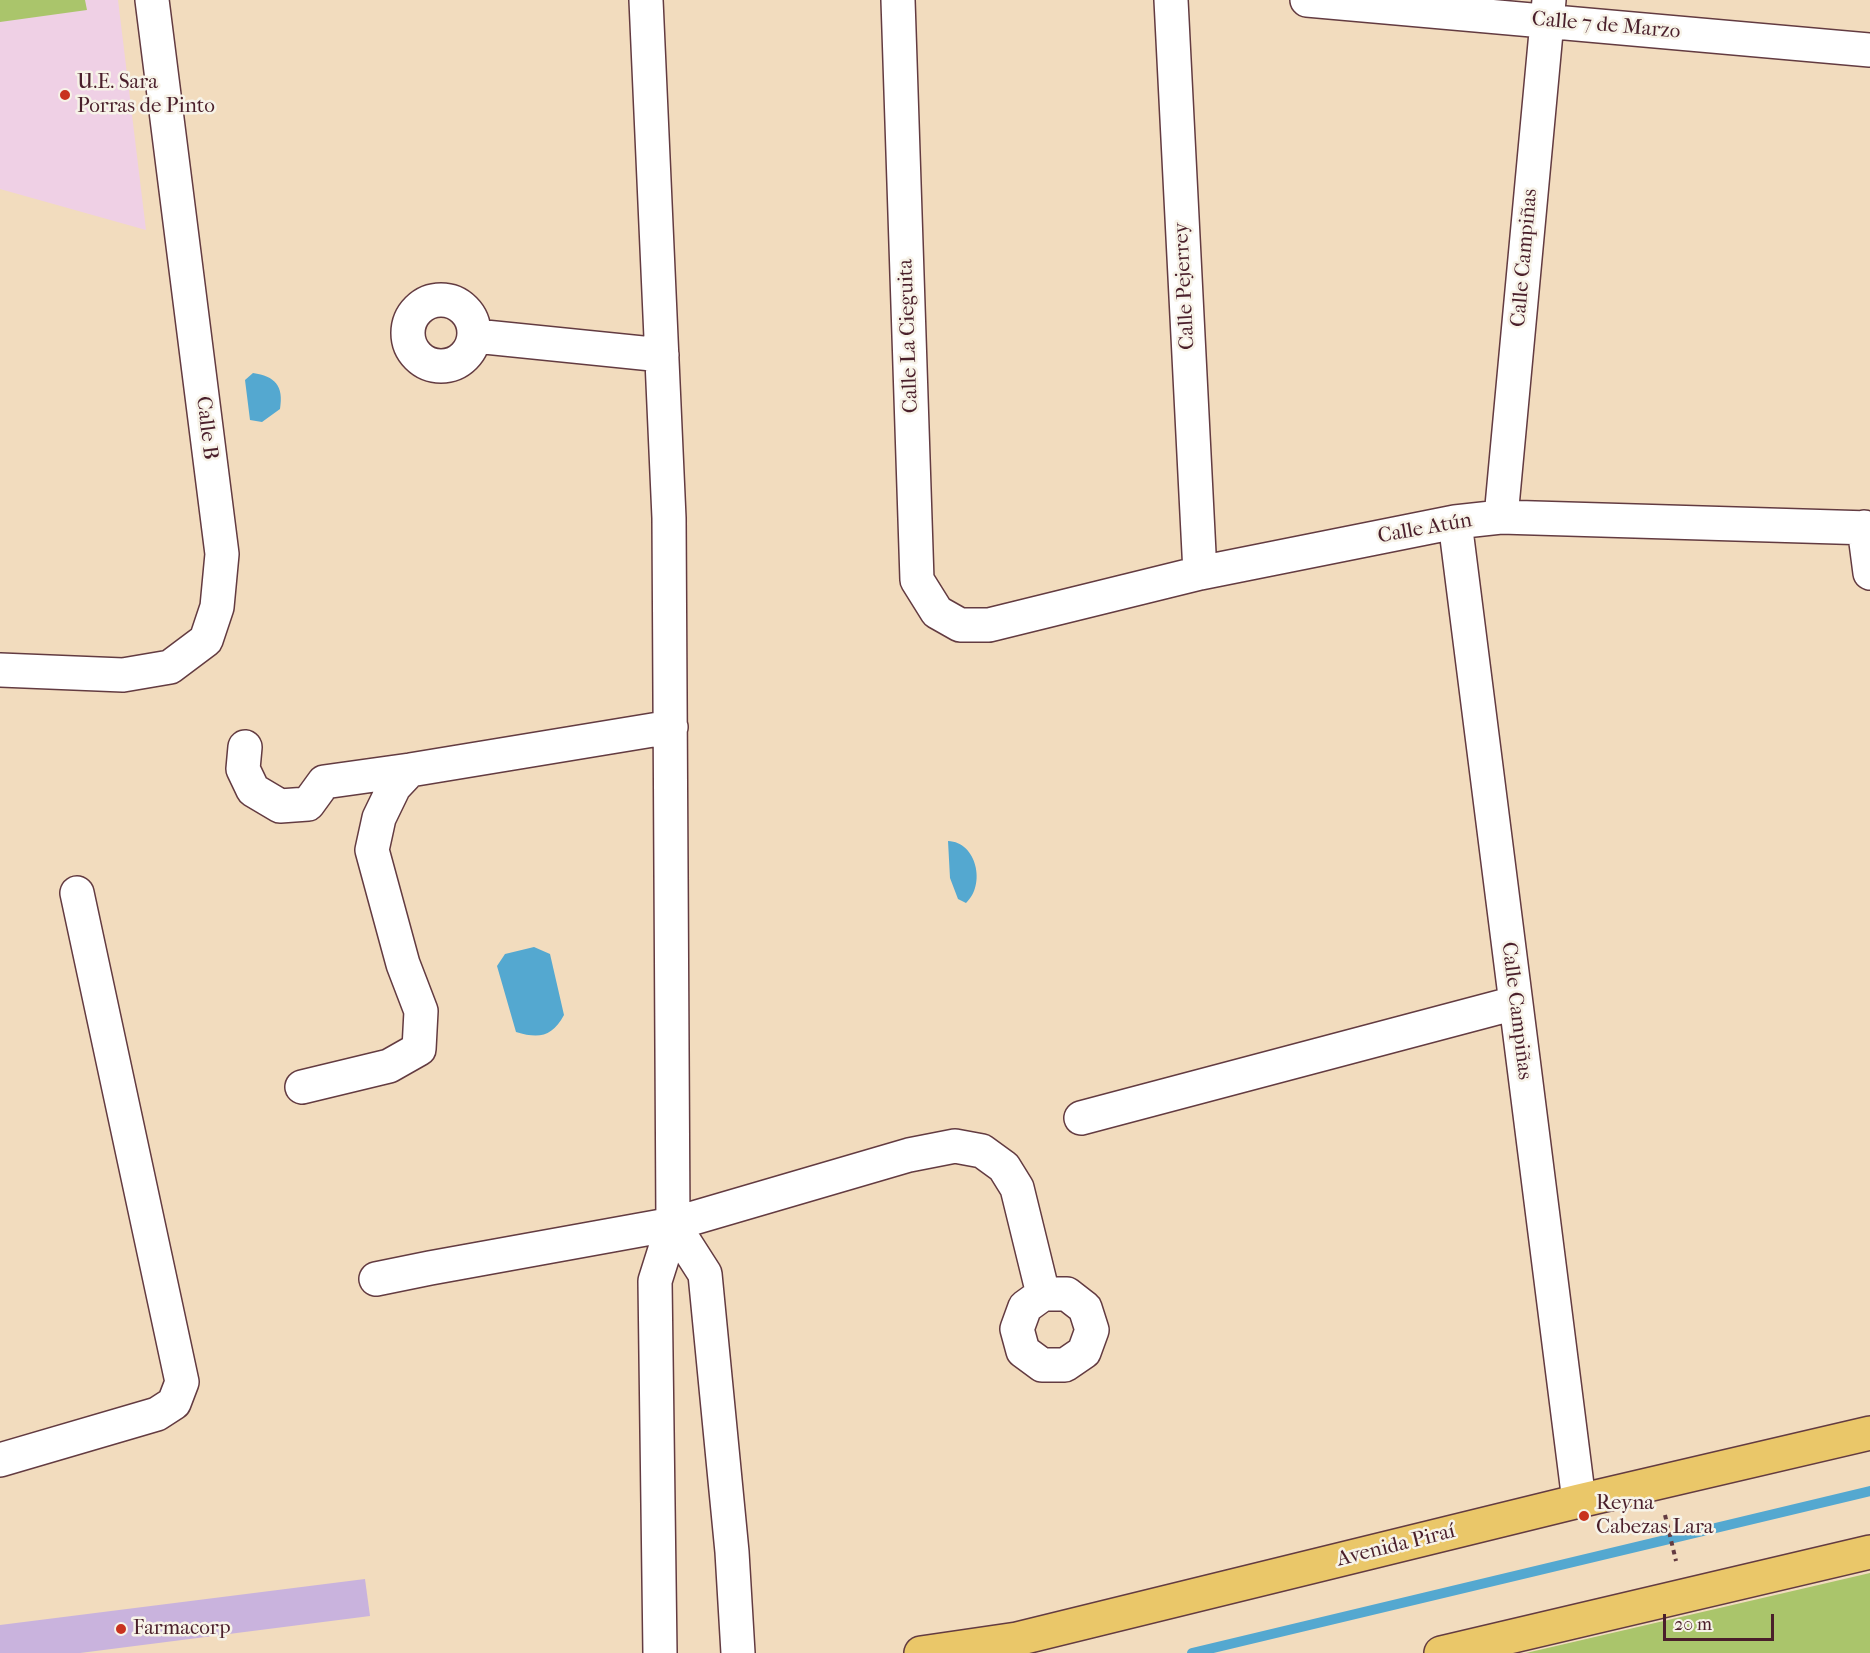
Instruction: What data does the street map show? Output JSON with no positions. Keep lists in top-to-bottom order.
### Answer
{
  "streets": {
    "main road": ["Avenida Piraí"],
    "street": [
      "Calle 7 de Marzo",
      "Calle Campiñas",
      "Calle Pejerrey",
      "Calle La Cieguita",
      "Calle B",
      "Calle Atún"
    ]
  },
  "crossings": [
    ["Calle 7 de Marzo", "Calle Campiñas"],
    ["Calle Campiñas", "Calle Atún"],
    ["Calle Campiñas", "Avenida Piraí"],
    ["Calle Pejerrey", "Calle Atún"],
    ["Calle La Cieguita", "Calle Atún"]
  ],
  "places": ["U.E. Sara Porras de Pinto", "Reyna Cabezas Lara", "Farmacorp"],
  "scale_bar": "20 m"
}
